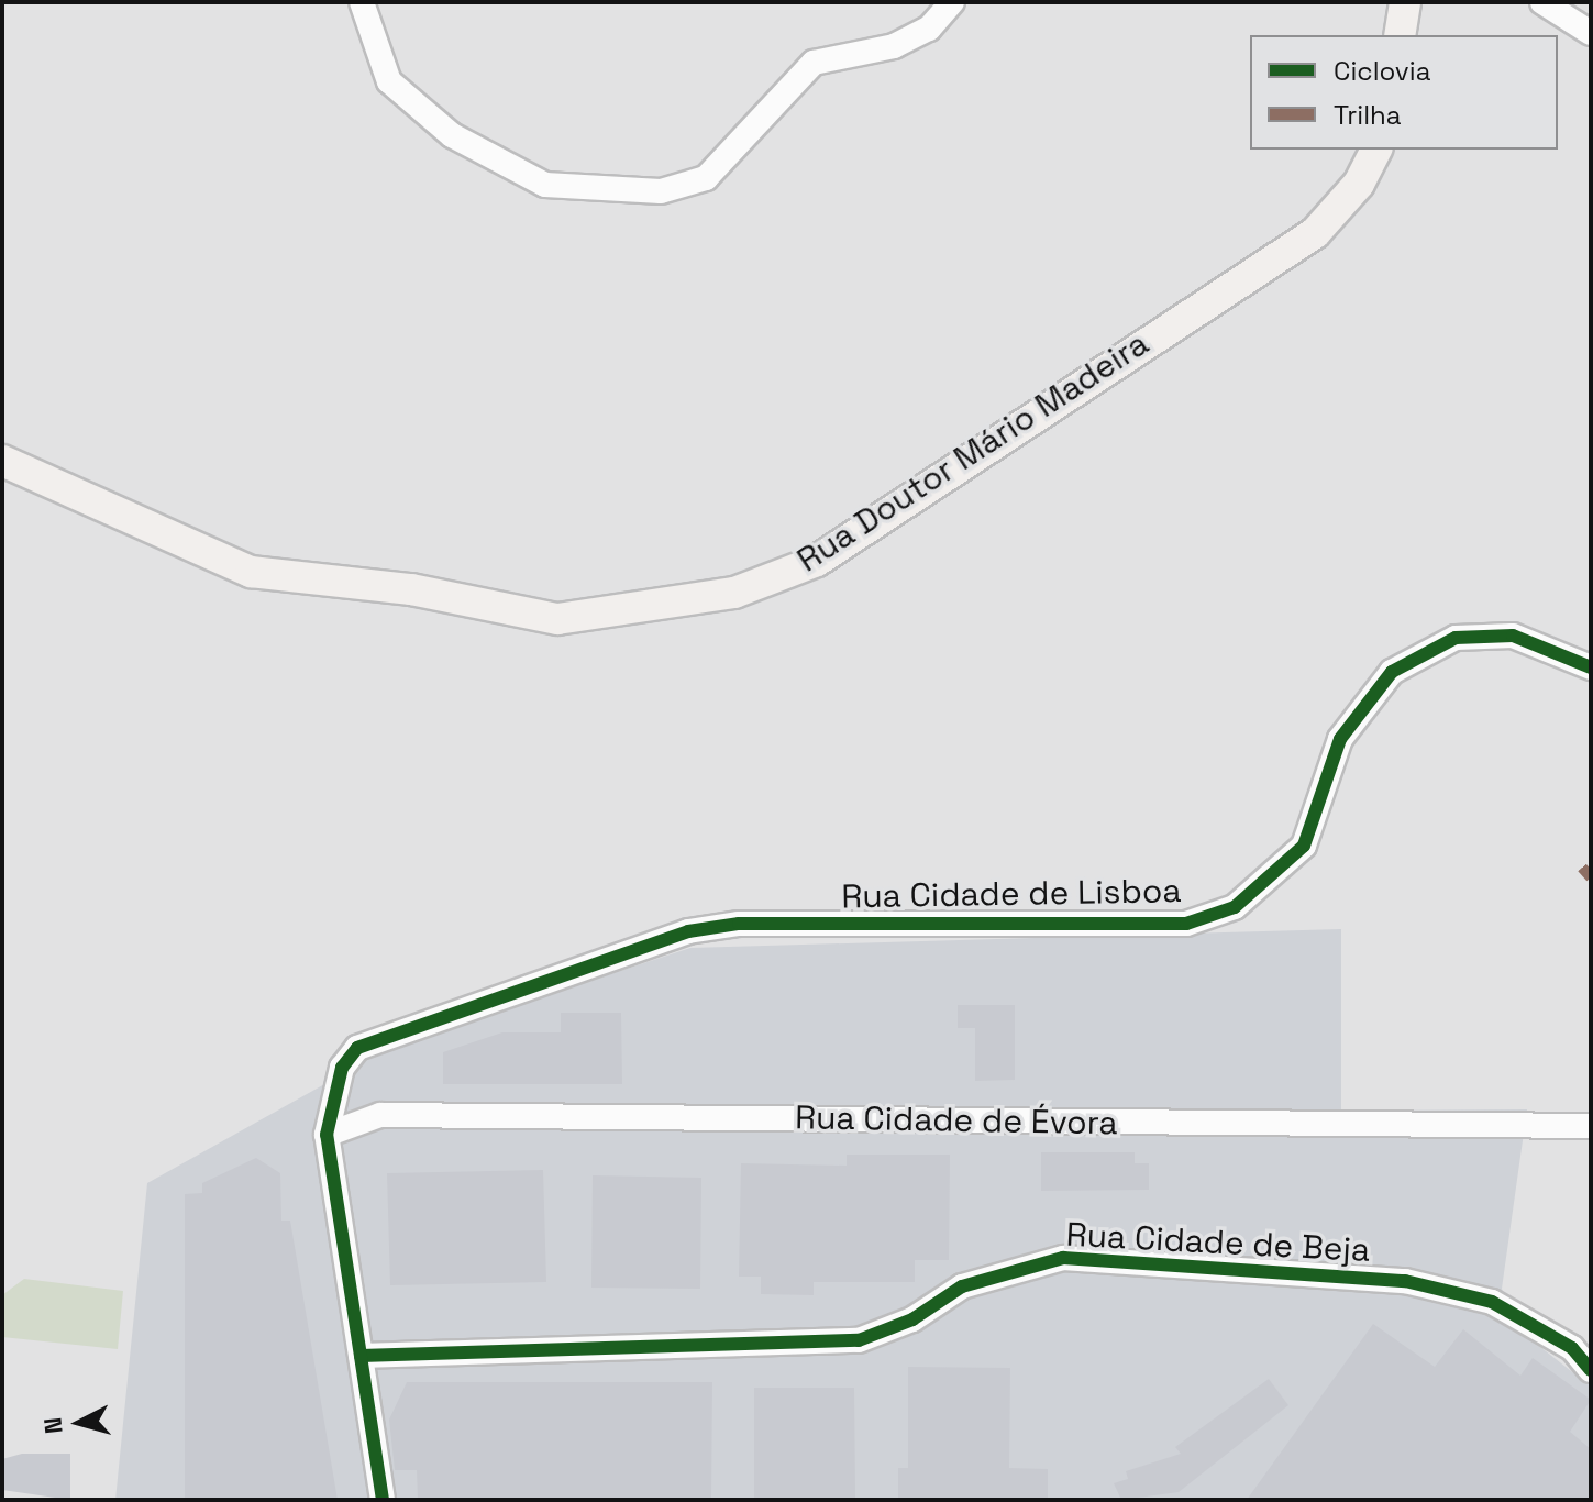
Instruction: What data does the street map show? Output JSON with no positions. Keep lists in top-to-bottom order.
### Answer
{
  "streets": {
    "main road": ["Rua Doutor Mário Madeira"],
    "street": ["Rua Cidade de Lisboa", "Rua Cidade de Évora", "Rua Cidade de Beja"]
  },
  "crossings": [
    ["Rua Cidade de Lisboa", "Rua Cidade de Évora"]
  ],
  "legend": ["Ciclovia", "Trilha"],
  "north": "left"
}
